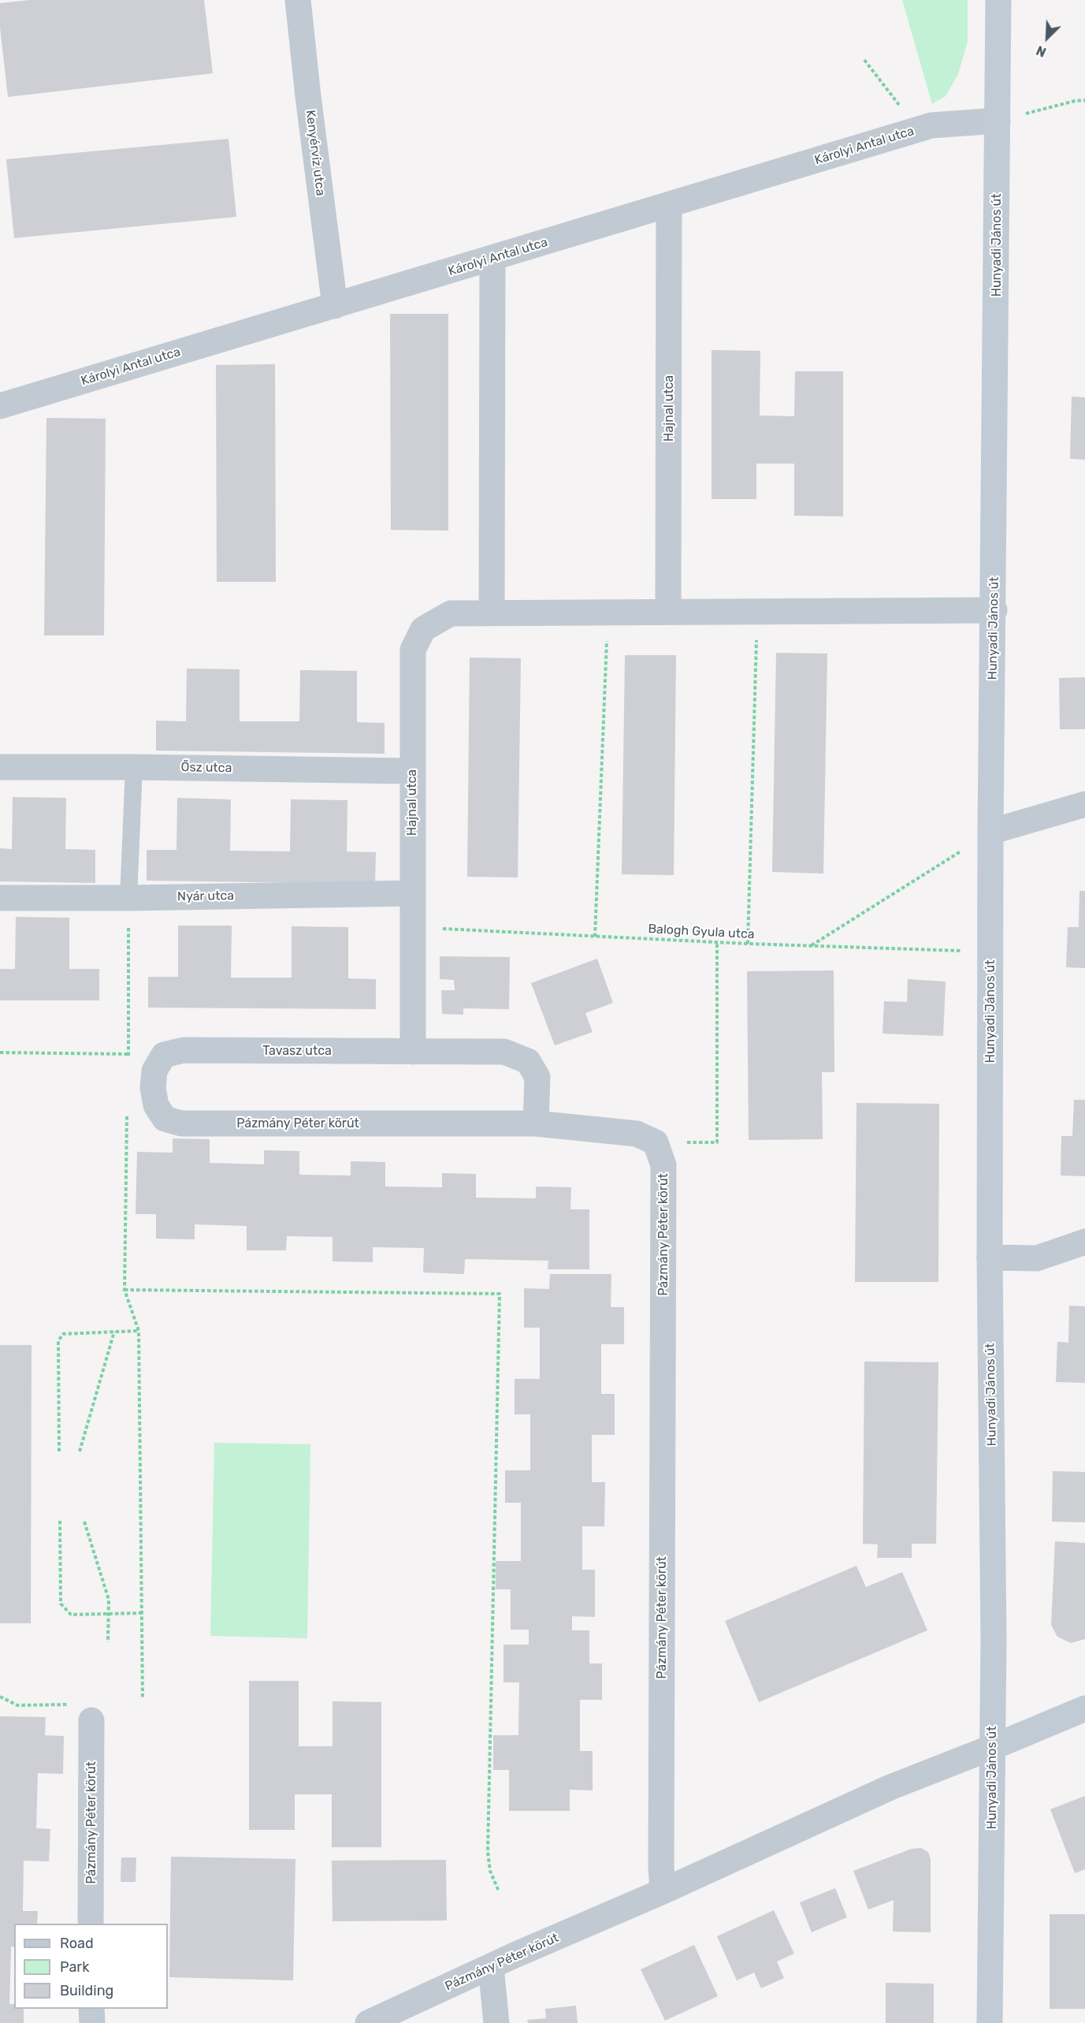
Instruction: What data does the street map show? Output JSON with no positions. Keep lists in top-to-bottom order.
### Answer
{
  "streets": {
    "street": [
      "Károlyi Antal utca",
      "Kenyérvíz utca",
      "Hunyadi János út",
      "Hajnal utca",
      "Ősz utca",
      "Nyár utca",
      "Tavasz utca",
      "Pázmány Péter körút"
    ],
    "path": ["Balogh Gyula utca"]
  },
  "crossings": [
    ["Károlyi Antal utca", "Kenyérvíz utca"],
    ["Károlyi Antal utca", "Hunyadi János út"],
    ["Károlyi Antal utca", "Hajnal utca"],
    ["Hunyadi János út", "Hajnal utca"],
    ["Hunyadi János út", "Balogh Gyula utca"],
    ["Hunyadi János út", "Pázmány Péter körút"],
    ["Hajnal utca", "Ősz utca"],
    ["Hajnal utca", "Nyár utca"],
    ["Hajnal utca", "Balogh Gyula utca"],
    ["Hajnal utca", "Tavasz utca"],
    ["Tavasz utca", "Pázmány Péter körút"]
  ],
  "legend": ["Road", "Park", "Building"],
  "north": "bottom left"
}
